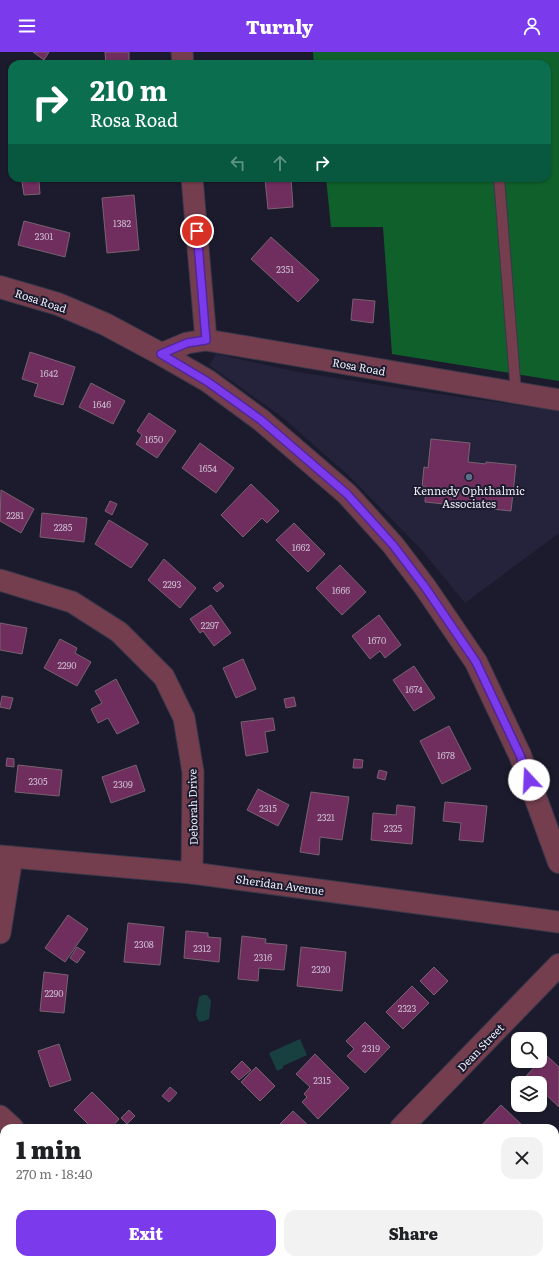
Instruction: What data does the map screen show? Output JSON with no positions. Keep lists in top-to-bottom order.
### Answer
{
  "streets": {
    "street": [
      "Rosa Road",
      "Deborah Drive",
      "Sheridan Avenue",
      "Dean Street"
    ]
  },
  "crossings": [
    ["Deborah Drive", "Sheridan Avenue"]
  ],
  "places": ["Kennedy Ophthalmic Associates"],
  "house_numbers": [
    "1382",
    "2301",
    "2351",
    "1642",
    "1646",
    "1650",
    "1654",
    "2281",
    "2285",
    "1662",
    "2293",
    "1666",
    "2297",
    "1670",
    "2290",
    "1674",
    "1678",
    "2305",
    "2309",
    "2315",
    "2321",
    "2325",
    "2308",
    "2312",
    "2316",
    "2320",
    "2290",
    "2323",
    "2319",
    "2315"
  ],
  "page": {
    "header": "Turnly",
    "turn": ["210 m", "Rosa Road"],
    "heading": ["1 min", "270 m · 18:40"],
    "buttons": ["Exit", "Share"]
  }
}
